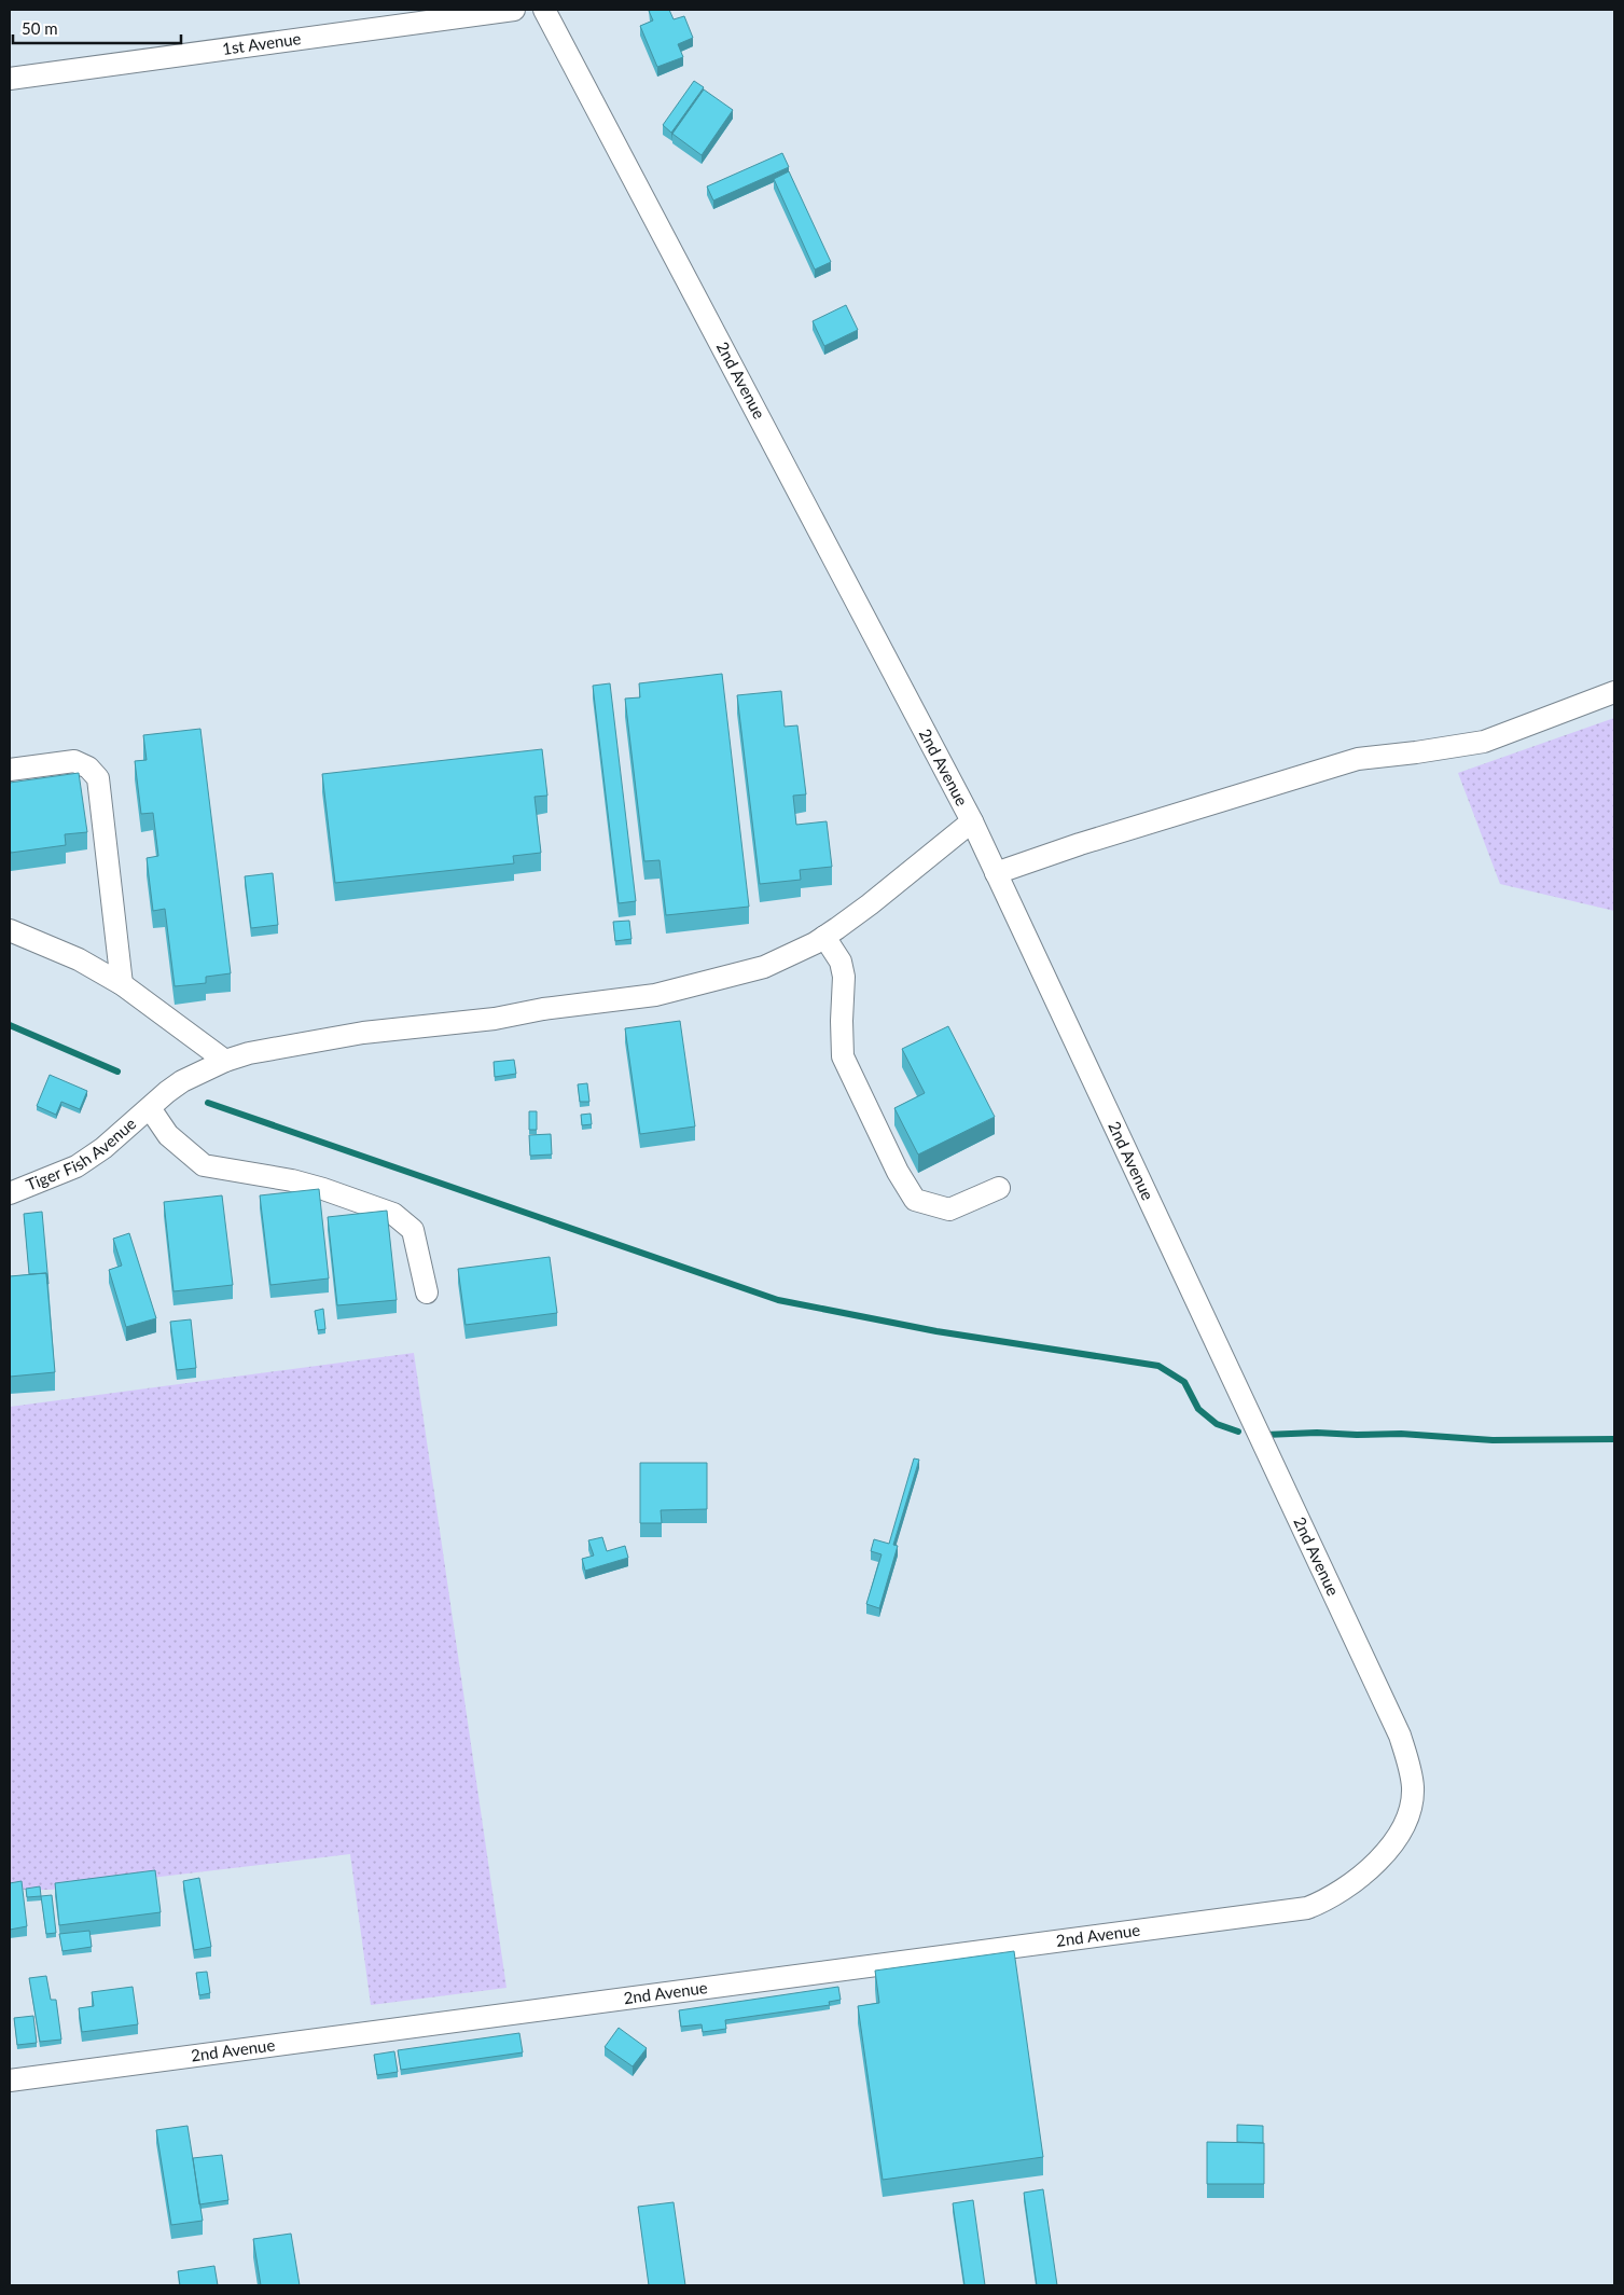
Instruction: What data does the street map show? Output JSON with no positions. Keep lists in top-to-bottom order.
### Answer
{
  "streets": {
    "street": ["1st Avenue", "2nd Avenue", "Tiger Fish Avenue"]
  },
  "crossings": [
    ["2nd Avenue", "Tiger Fish Avenue"]
  ],
  "scale_bar": "50 m"
}
